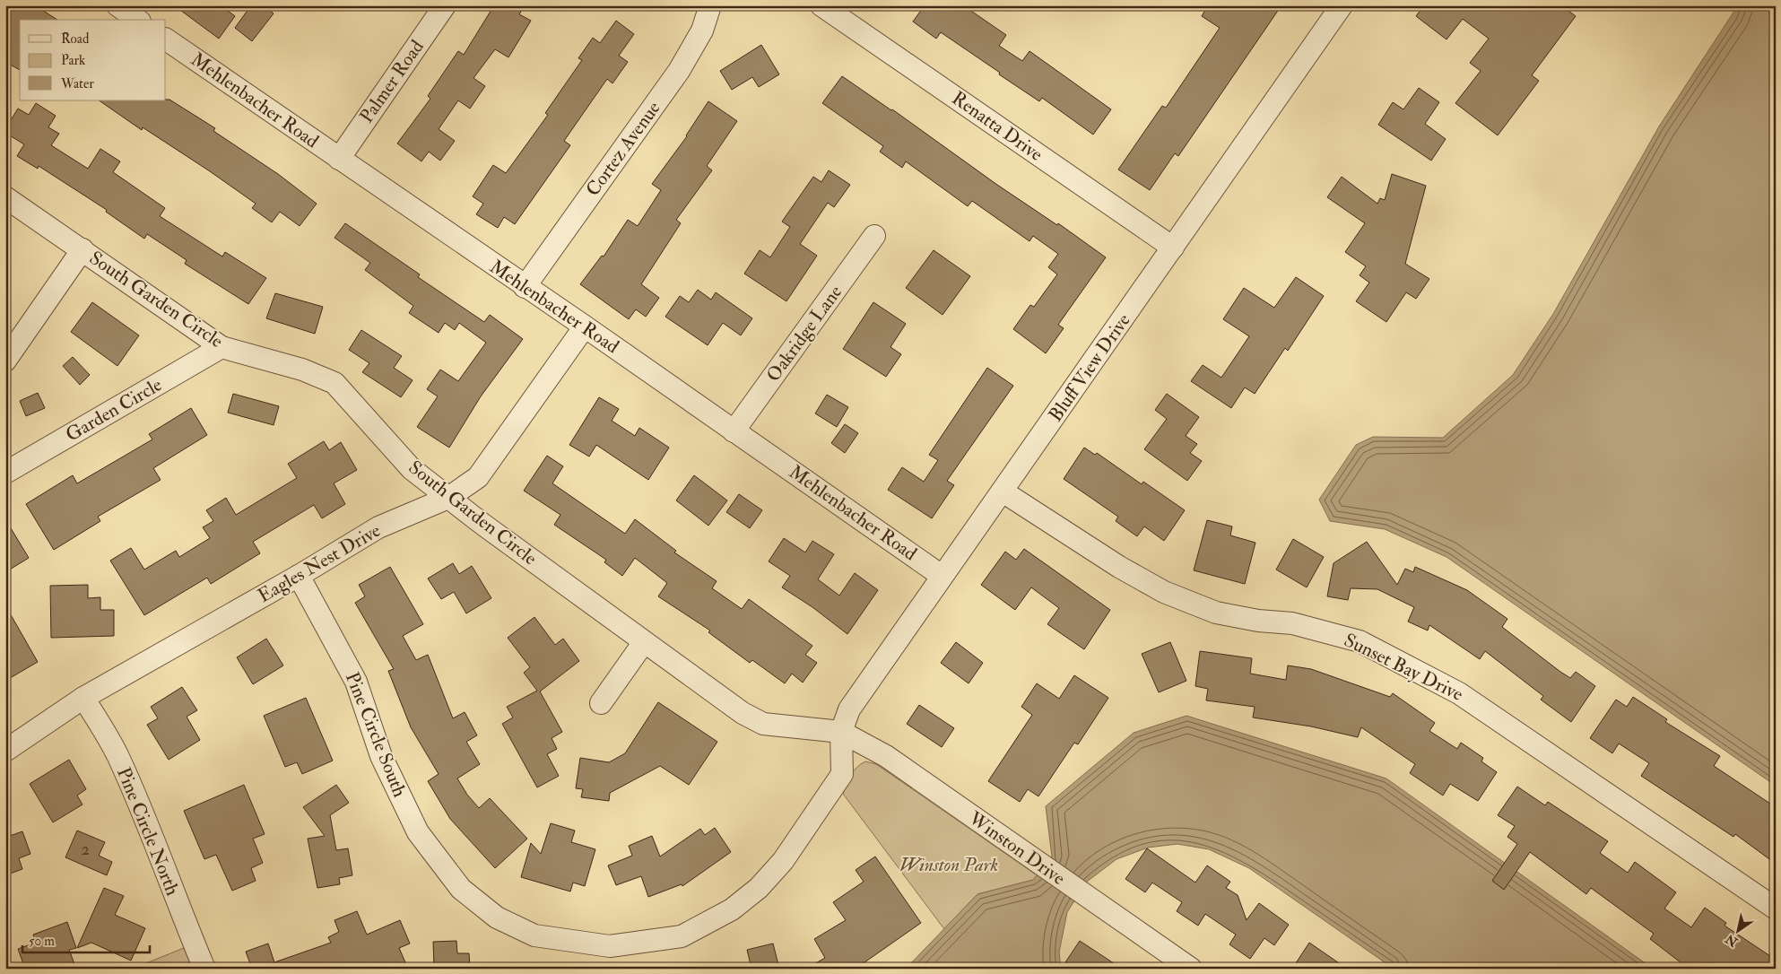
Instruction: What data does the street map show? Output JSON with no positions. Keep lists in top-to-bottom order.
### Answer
{
  "streets": {
    "street": [
      "Palmer Road",
      "Mehlenbacher Road",
      "Renatta Drive",
      "Cortez Avenue",
      "South Garden Circle",
      "Oakridge Lane",
      "Bluff View Drive",
      "Garden Circle",
      "Eagles Nest Drive",
      "Sunset Bay Drive",
      "Pine Circle South",
      "Pine Circle North",
      "Winston Drive"
    ]
  },
  "crossings": [
    ["Palmer Road", "Mehlenbacher Road"],
    ["Mehlenbacher Road", "Cortez Avenue"],
    ["Mehlenbacher Road", "Oakridge Lane"],
    ["Mehlenbacher Road", "Bluff View Drive"],
    ["Mehlenbacher Road", "Eagles Nest Drive"],
    ["Renatta Drive", "Bluff View Drive"],
    ["South Garden Circle", "Bluff View Drive"],
    ["South Garden Circle", "Garden Circle"],
    ["South Garden Circle", "Eagles Nest Drive"],
    ["South Garden Circle", "Pine Circle South"],
    ["South Garden Circle", "Winston Drive"],
    ["Bluff View Drive", "Sunset Bay Drive"],
    ["Bluff View Drive", "Pine Circle South"],
    ["Bluff View Drive", "Winston Drive"],
    ["Eagles Nest Drive", "Pine Circle South"],
    ["Eagles Nest Drive", "Pine Circle North"],
    ["Pine Circle South", "Winston Drive"]
  ],
  "parks": ["Winston Park"],
  "house_numbers": ["2"],
  "legend": ["Road", "Park", "Water"],
  "scale_bar": "50 m",
  "north": "bottom left"
}
